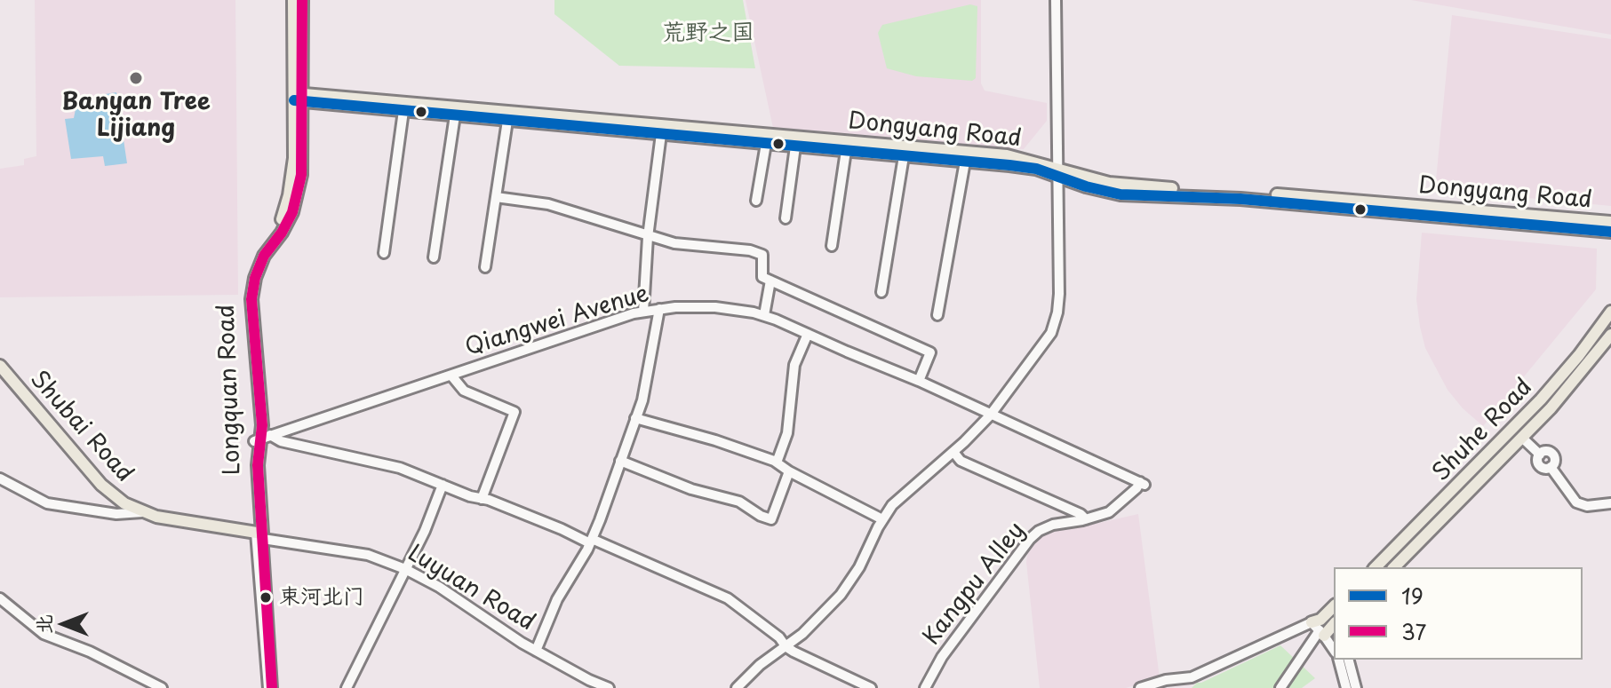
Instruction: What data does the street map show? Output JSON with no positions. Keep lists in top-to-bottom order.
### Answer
{
  "streets": {
    "main road": [
      "Dongyang Road",
      "Longquan Road",
      "Shubai Road",
      "Shuhe Road"
    ],
    "street": ["Qiangwei Avenue", "Kangpu Alley", "Luyuan Road"]
  },
  "crossings": [
    ["Dongyang Road", "Longquan Road"],
    ["Qiangwei Avenue", "Longquan Road"],
    ["Qiangwei Avenue", "Kangpu Alley"],
    ["Longquan Road", "Shubai Road"],
    ["Longquan Road", "Luyuan Road"],
    ["Shubai Road", "Luyuan Road"]
  ],
  "parks": ["荒野之国"],
  "places": ["Banyan Tree Lijiang", "束河北门"],
  "lines": ["transit line 37", "transit line 19"],
  "legend": ["19", "37"],
  "north": "left"
}
